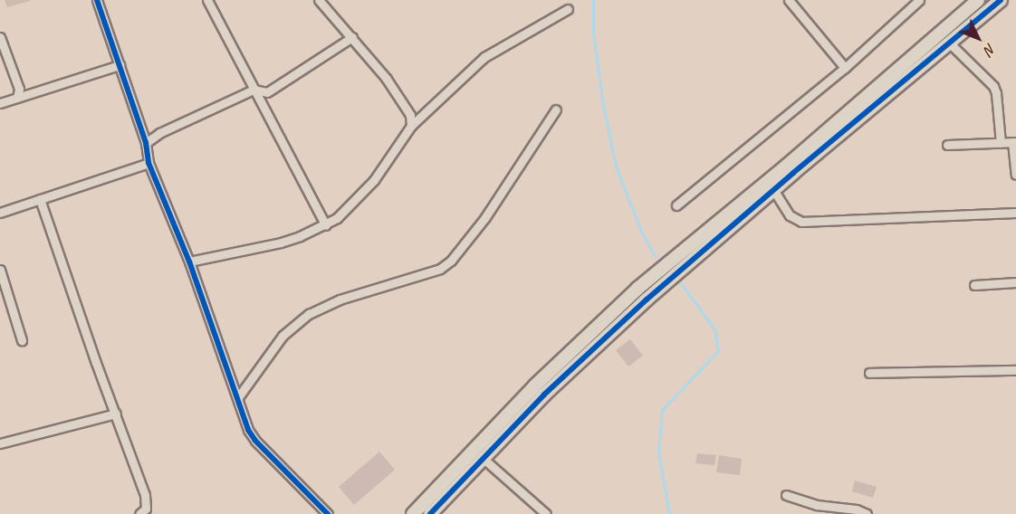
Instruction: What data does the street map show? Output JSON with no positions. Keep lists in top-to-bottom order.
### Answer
{
  "north": "bottom right"
}
